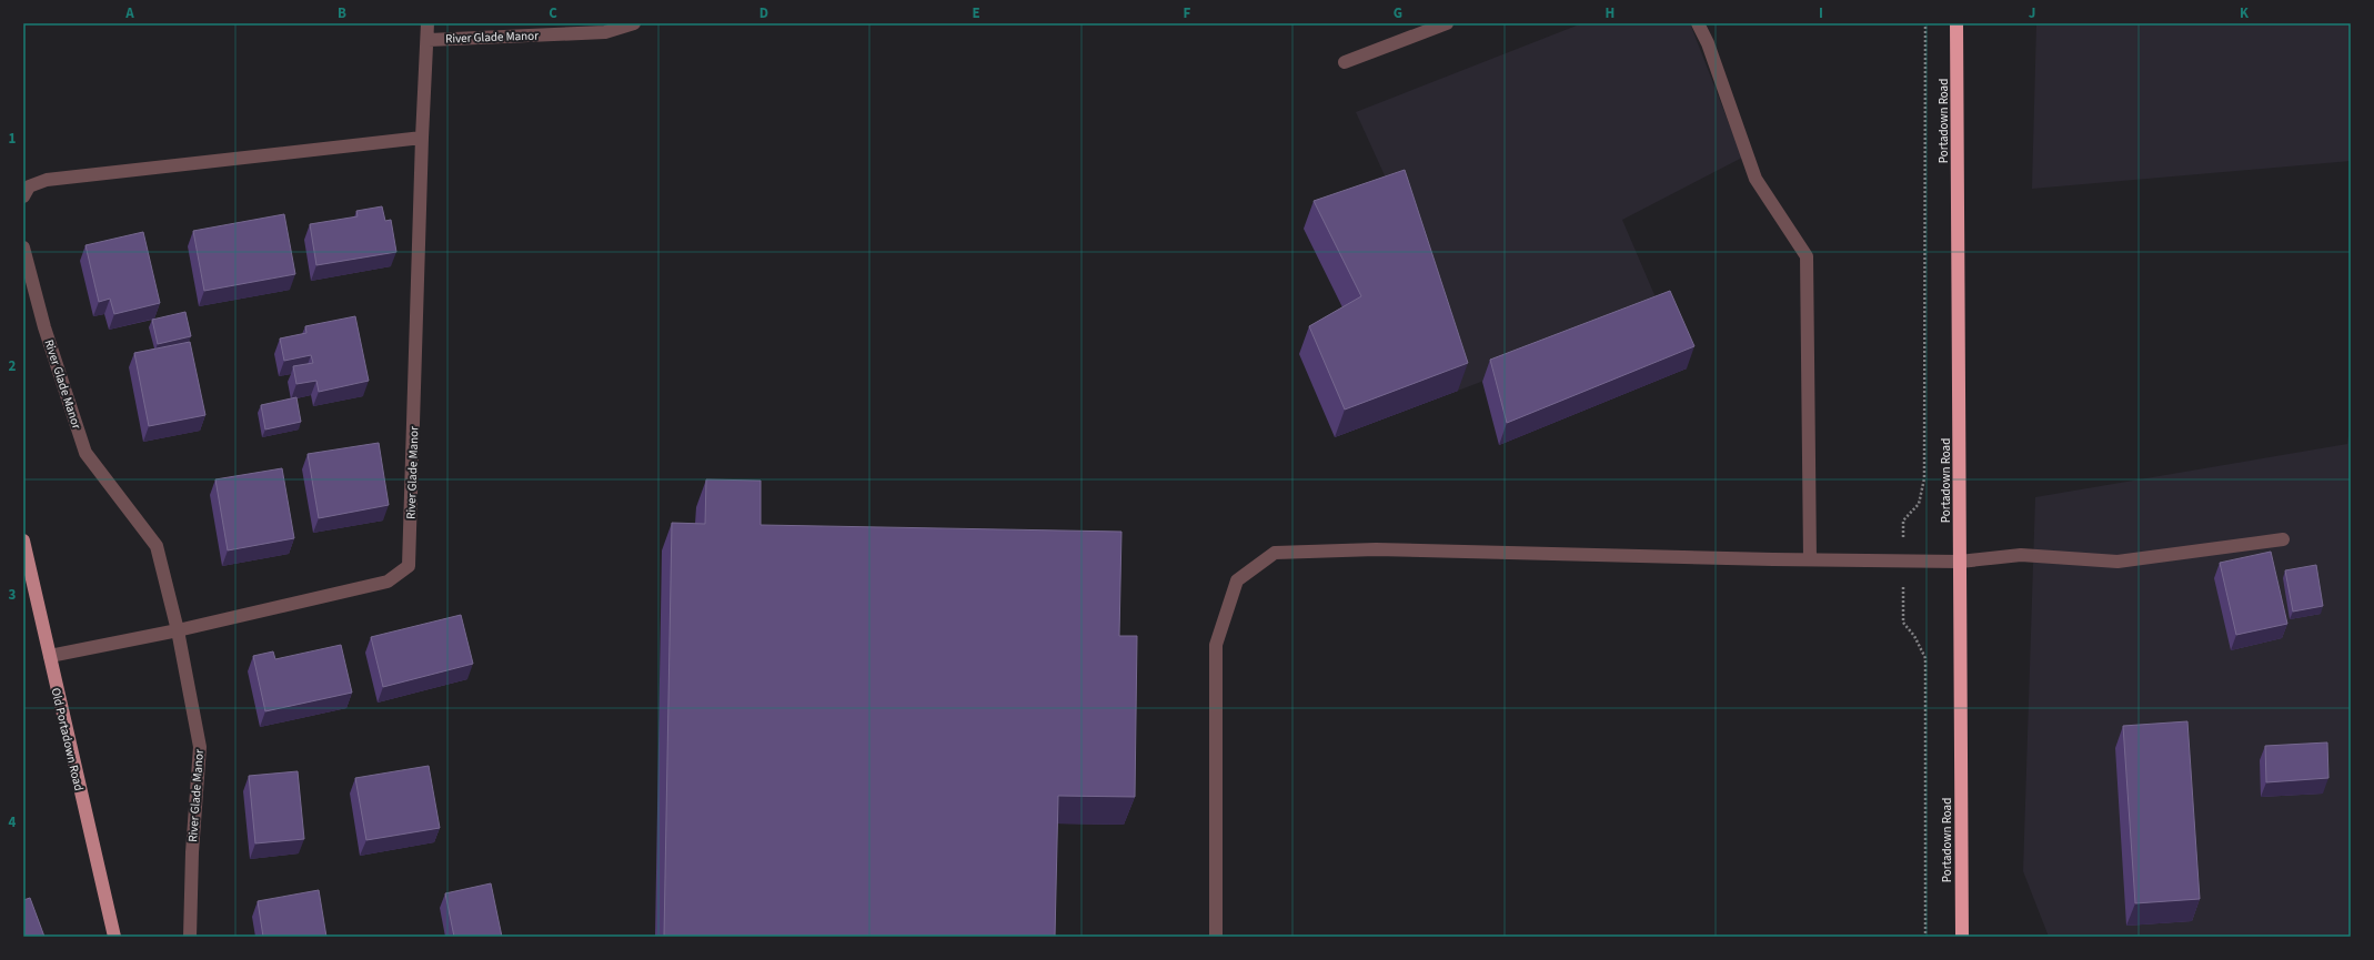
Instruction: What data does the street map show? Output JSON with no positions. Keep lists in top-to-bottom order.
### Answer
{
  "streets": {
    "highway": ["Portadown Road"],
    "main road": ["Old Portadown Road"],
    "street": ["River Glade Manor"]
  },
  "crossings": [
    ["River Glade Manor", "Old Portadown Road"]
  ],
  "grid": {
    "columns": [
      "A",
      "B",
      "C",
      "D",
      "E",
      "F",
      "G",
      "H",
      "I",
      "J",
      "K"
    ],
    "rows": [
      "1",
      "2",
      "3",
      "4"
    ]
  }
}
